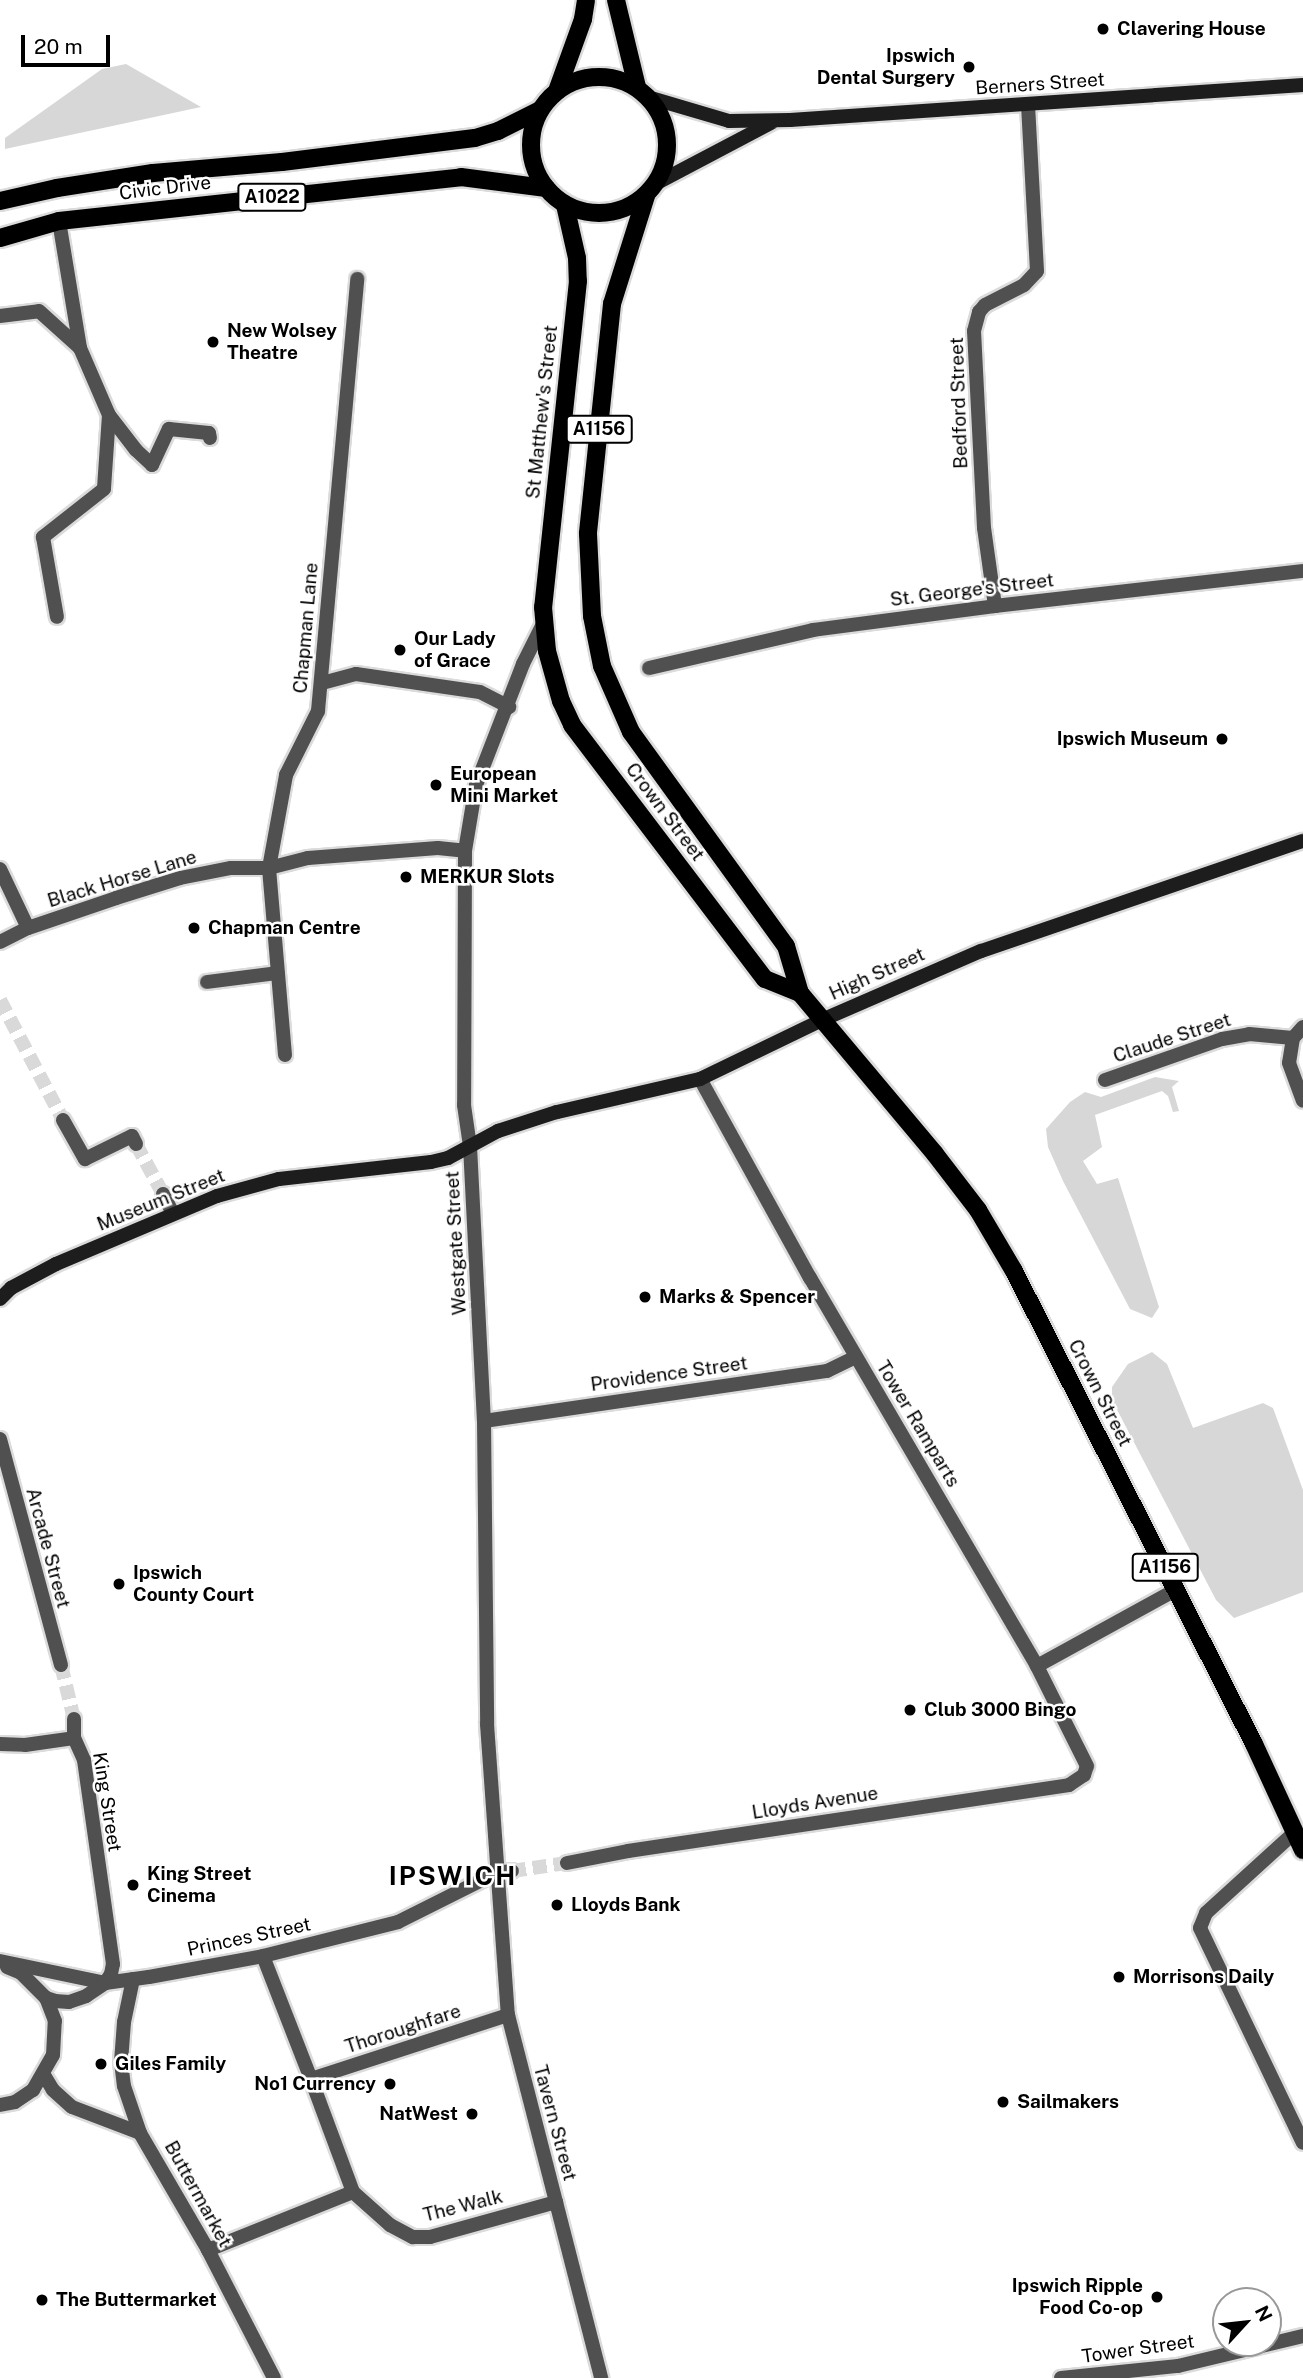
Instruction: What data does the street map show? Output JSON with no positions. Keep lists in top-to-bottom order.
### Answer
{
  "streets": {
    "main road": [
      "Civic Drive",
      "A1022",
      "St Matthew's Street",
      "A1156",
      "Crown Street"
    ],
    "street": [
      "Berners Street",
      "Bedford Street",
      "St. George's Street",
      "Chapman Lane",
      "Black Horse Lane",
      "High Street",
      "Claude Street",
      "Museum Street",
      "Westgate Street",
      "Providence Street",
      "Tower Ramparts",
      "Arcade Street",
      "King Street",
      "Lloyds Avenue",
      "Princes Street",
      "Thoroughfare",
      "Tavern Street",
      "Buttermarket",
      "The Walk",
      "Tower Street"
    ]
  },
  "crossings": [
    ["Berners Street", "Civic Drive"],
    ["Berners Street", "Bedford Street"],
    ["Berners Street", "St Matthew's Street"],
    ["Berners Street", "Crown Street"],
    ["Civic Drive", "St Matthew's Street"],
    ["Civic Drive", "Crown Street"],
    ["Bedford Street", "St. George's Street"],
    ["St Matthew's Street", "Crown Street"],
    ["St Matthew's Street", "Westgate Street"],
    ["Chapman Lane", "Black Horse Lane"],
    ["Crown Street", "High Street"],
    ["Crown Street", "Westgate Street"],
    ["Black Horse Lane", "Westgate Street"],
    ["High Street", "Museum Street"],
    ["High Street", "Westgate Street"],
    ["High Street", "Tower Ramparts"],
    ["Museum Street", "Westgate Street"],
    ["Westgate Street", "Providence Street"],
    ["Westgate Street", "Princes Street"],
    ["Westgate Street", "Tavern Street"],
    ["Providence Street", "Tower Ramparts"],
    ["Tower Ramparts", "Lloyds Avenue"],
    ["King Street", "Princes Street"],
    ["Princes Street", "Tavern Street"],
    ["Thoroughfare", "Tavern Street"],
    ["Tavern Street", "The Walk"]
  ],
  "districts": ["IPSWICH"],
  "places": [
    "Clavering House",
    "Ipswich Dental Surgery",
    "New Wolsey Theatre",
    "Our Lady of Grace",
    "Ipswich Museum",
    "European Mini Market",
    "MERKUR Slots",
    "Chapman Centre",
    "Marks & Spencer",
    "Ipswich County Court",
    "Club 3000 Bingo",
    "King Street Cinema",
    "Lloyds Bank",
    "Morrisons Daily",
    "Giles Family",
    "No1 Currency",
    "Sailmakers",
    "NatWest",
    "Ipswich Ripple Food Co-op",
    "The Buttermarket"
  ],
  "scale_bar": "20 m",
  "north": "top right"
}
